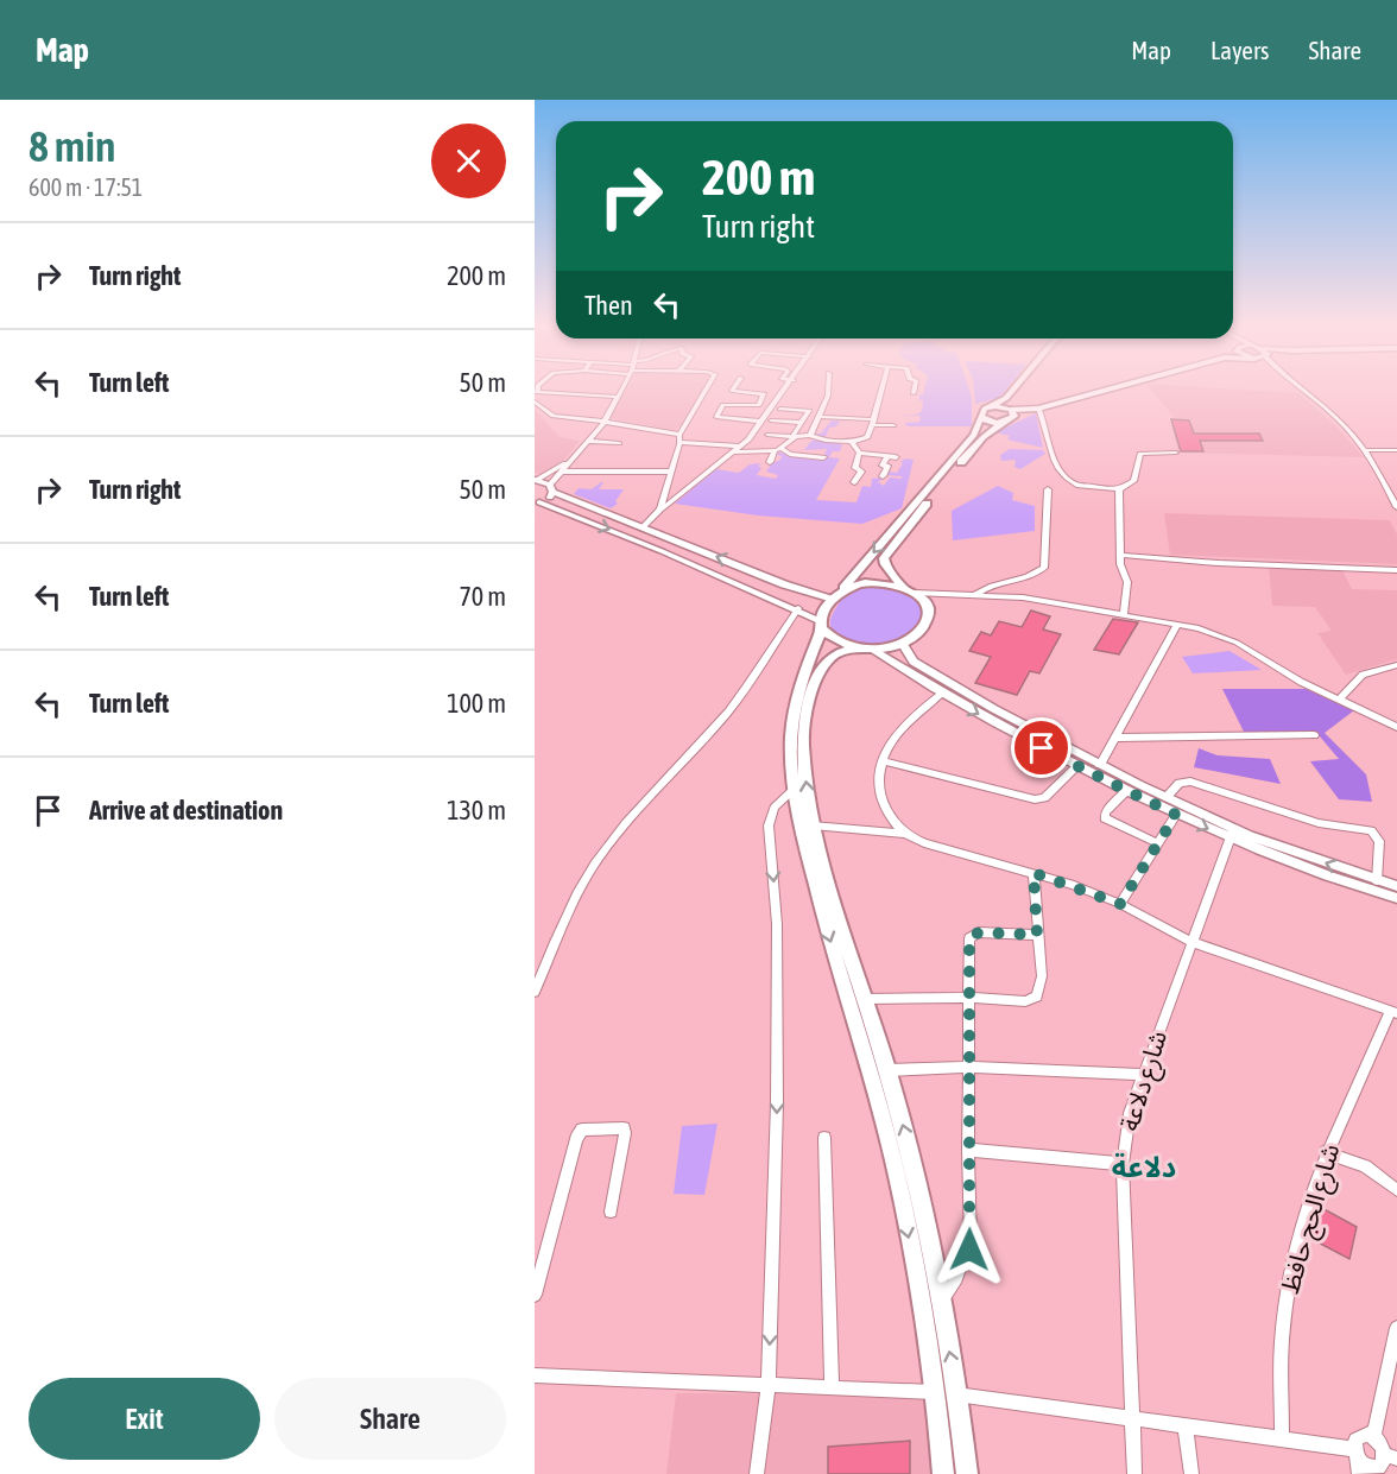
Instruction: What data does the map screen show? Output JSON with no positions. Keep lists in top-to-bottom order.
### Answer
{
  "streets": {
    "street": ["شارع دلاعة", "شارع الحج حافظ"]
  },
  "districts": ["دلاعة"],
  "page": {
    "header": "Map",
    "nav": ["Map", "Layers", "Share"],
    "heading": ["8 min", "600 m · 17:51"],
    "turn": ["200 m", "Turn right"],
    "list": [
      {
        "name": "Turn right",
        "value": "200 m"
      },
      {
        "name": "Turn left",
        "value": "50 m"
      },
      {
        "name": "Turn right",
        "value": "50 m"
      },
      {
        "name": "Turn left",
        "value": "70 m"
      },
      {
        "name": "Turn left",
        "value": "100 m"
      },
      {
        "name": "Arrive at destination",
        "value": "130 m"
      }
    ],
    "then": "Then",
    "buttons": ["Exit", "Share"]
  }
}
